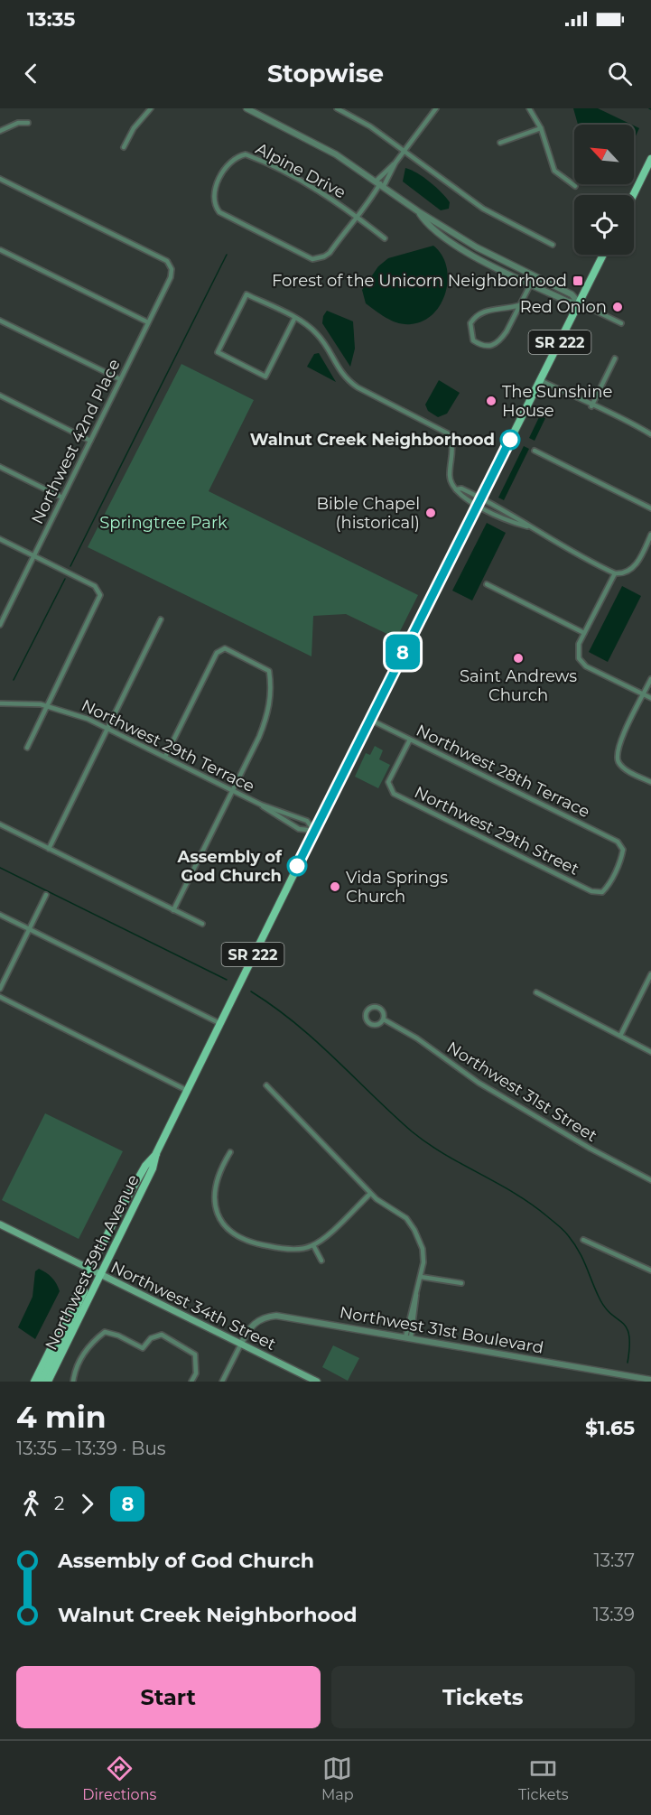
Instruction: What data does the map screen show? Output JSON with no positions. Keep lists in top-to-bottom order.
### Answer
{
  "streets": {
    "main road": ["SR 222", "Northwest 39th Avenue", "Northwest 34th Street"],
    "street": [
      "Alpine Drive",
      "Northwest 42nd Place",
      "Northwest 29th Terrace",
      "Northwest 28th Terrace",
      "Northwest 29th Street",
      "Northwest 31st Street",
      "Northwest 31st Boulevard"
    ]
  },
  "crossings": [
    ["Northwest 29th Terrace", "Northwest 39th Avenue"],
    ["Northwest 28th Terrace", "Northwest 29th Street"],
    ["Northwest 28th Terrace", "Northwest 39th Avenue"],
    ["Northwest 39th Avenue", "Northwest 34th Street"],
    ["Northwest 34th Street", "Northwest 31st Boulevard"]
  ],
  "parks": ["Springtree Park"],
  "places": {
    "transit": ["Forest of the Unicorn Neighborhood"],
    "other": [
      "Red Onion",
      "The Sunshine House",
      "Walnut Creek Neighborhood",
      "Bible Chapel (historical)",
      "Saint Andrews Church",
      "Assembly of God Church",
      "Vida Springs Church"
    ]
  },
  "lines": ["bus line 8"],
  "north": "top left",
  "page": {
    "status": "13:35",
    "header": "Stopwise",
    "on_map": "8",
    "heading": ["4 min", "13:35 – 13:39 · Bus", "$1.65"],
    "legs": ["2", "8"],
    "list": [
      {
        "name": "Assembly of God Church",
        "value": "13:37"
      },
      {
        "name": "Walnut Creek Neighborhood",
        "value": "13:39"
      }
    ],
    "buttons": ["Start", "Tickets"],
    "tabs": ["Directions", "Map", "Tickets"]
  }
}
